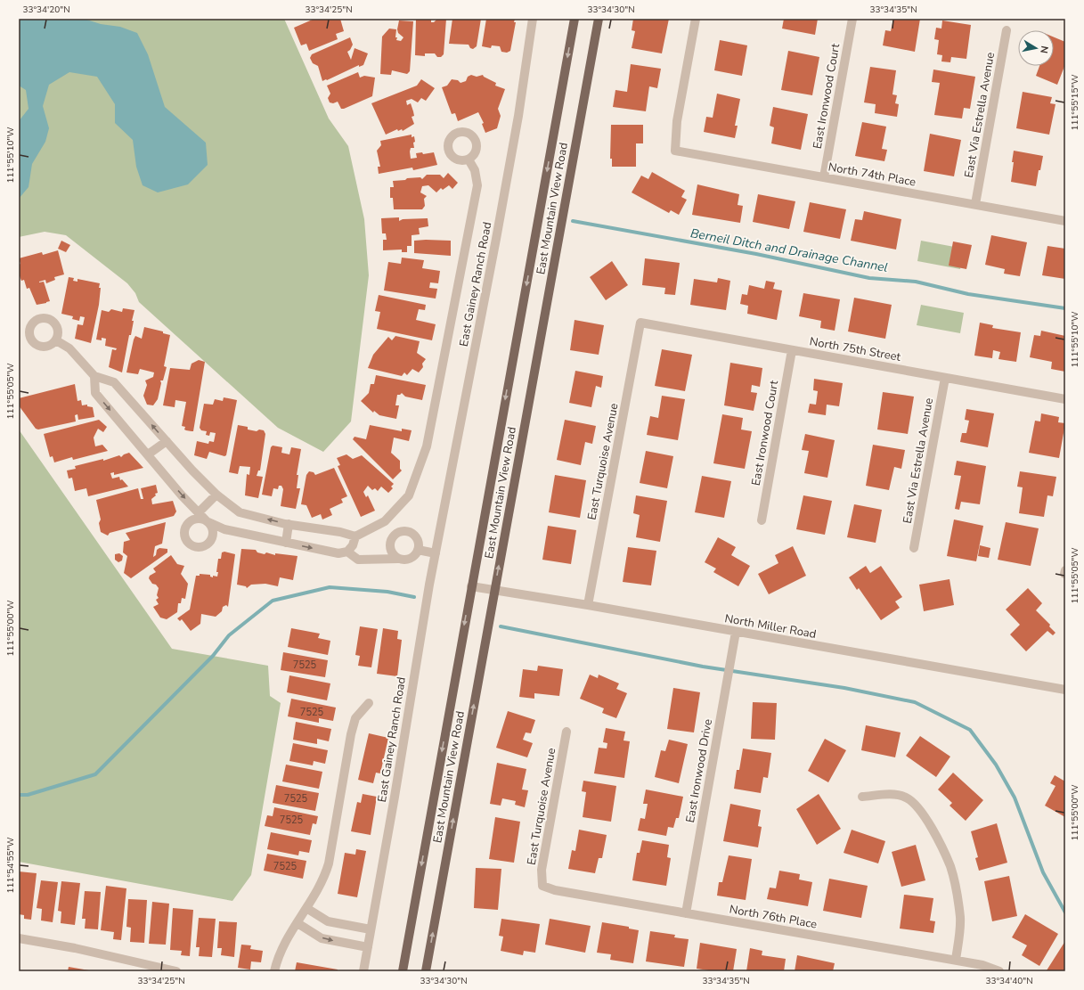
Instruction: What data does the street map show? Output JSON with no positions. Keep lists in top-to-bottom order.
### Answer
{
  "streets": {
    "main road": ["East Mountain View Road"],
    "street": [
      "East Ironwood Court",
      "East Via Estrella Avenue",
      "North 74th Place",
      "East Gainey Ranch Road",
      "North 75th Street",
      "East Turquoise Avenue",
      "North Miller Road",
      "East Ironwood Drive",
      "North 76th Place"
    ]
  },
  "crossings": [
    ["East Ironwood Court", "North 74th Place"],
    ["East Ironwood Court", "North 75th Street"],
    ["East Via Estrella Avenue", "North 74th Place"],
    ["East Via Estrella Avenue", "North 75th Street"],
    ["East Mountain View Road", "North Miller Road"],
    ["North 75th Street", "East Turquoise Avenue"],
    ["East Turquoise Avenue", "North Miller Road"],
    ["East Turquoise Avenue", "North 76th Place"],
    ["North Miller Road", "East Ironwood Drive"],
    ["East Ironwood Drive", "North 76th Place"]
  ],
  "water": ["Berneil Ditch and Drainage Channel"],
  "house_numbers": [
    "7525",
    "7525",
    "7525",
    "7525",
    "7525"
  ],
  "north": "right",
  "coordinates": [
    "33°34'20\"N",
    "33°34'25\"N",
    "33°34'30\"N",
    "33°34'35\"N",
    "111°55'15\"W",
    "111°55'10\"W",
    "111°55'05\"W",
    "111°55'00\"W",
    "111°54'55\"W",
    "33°34'40\"N"
  ]
}
